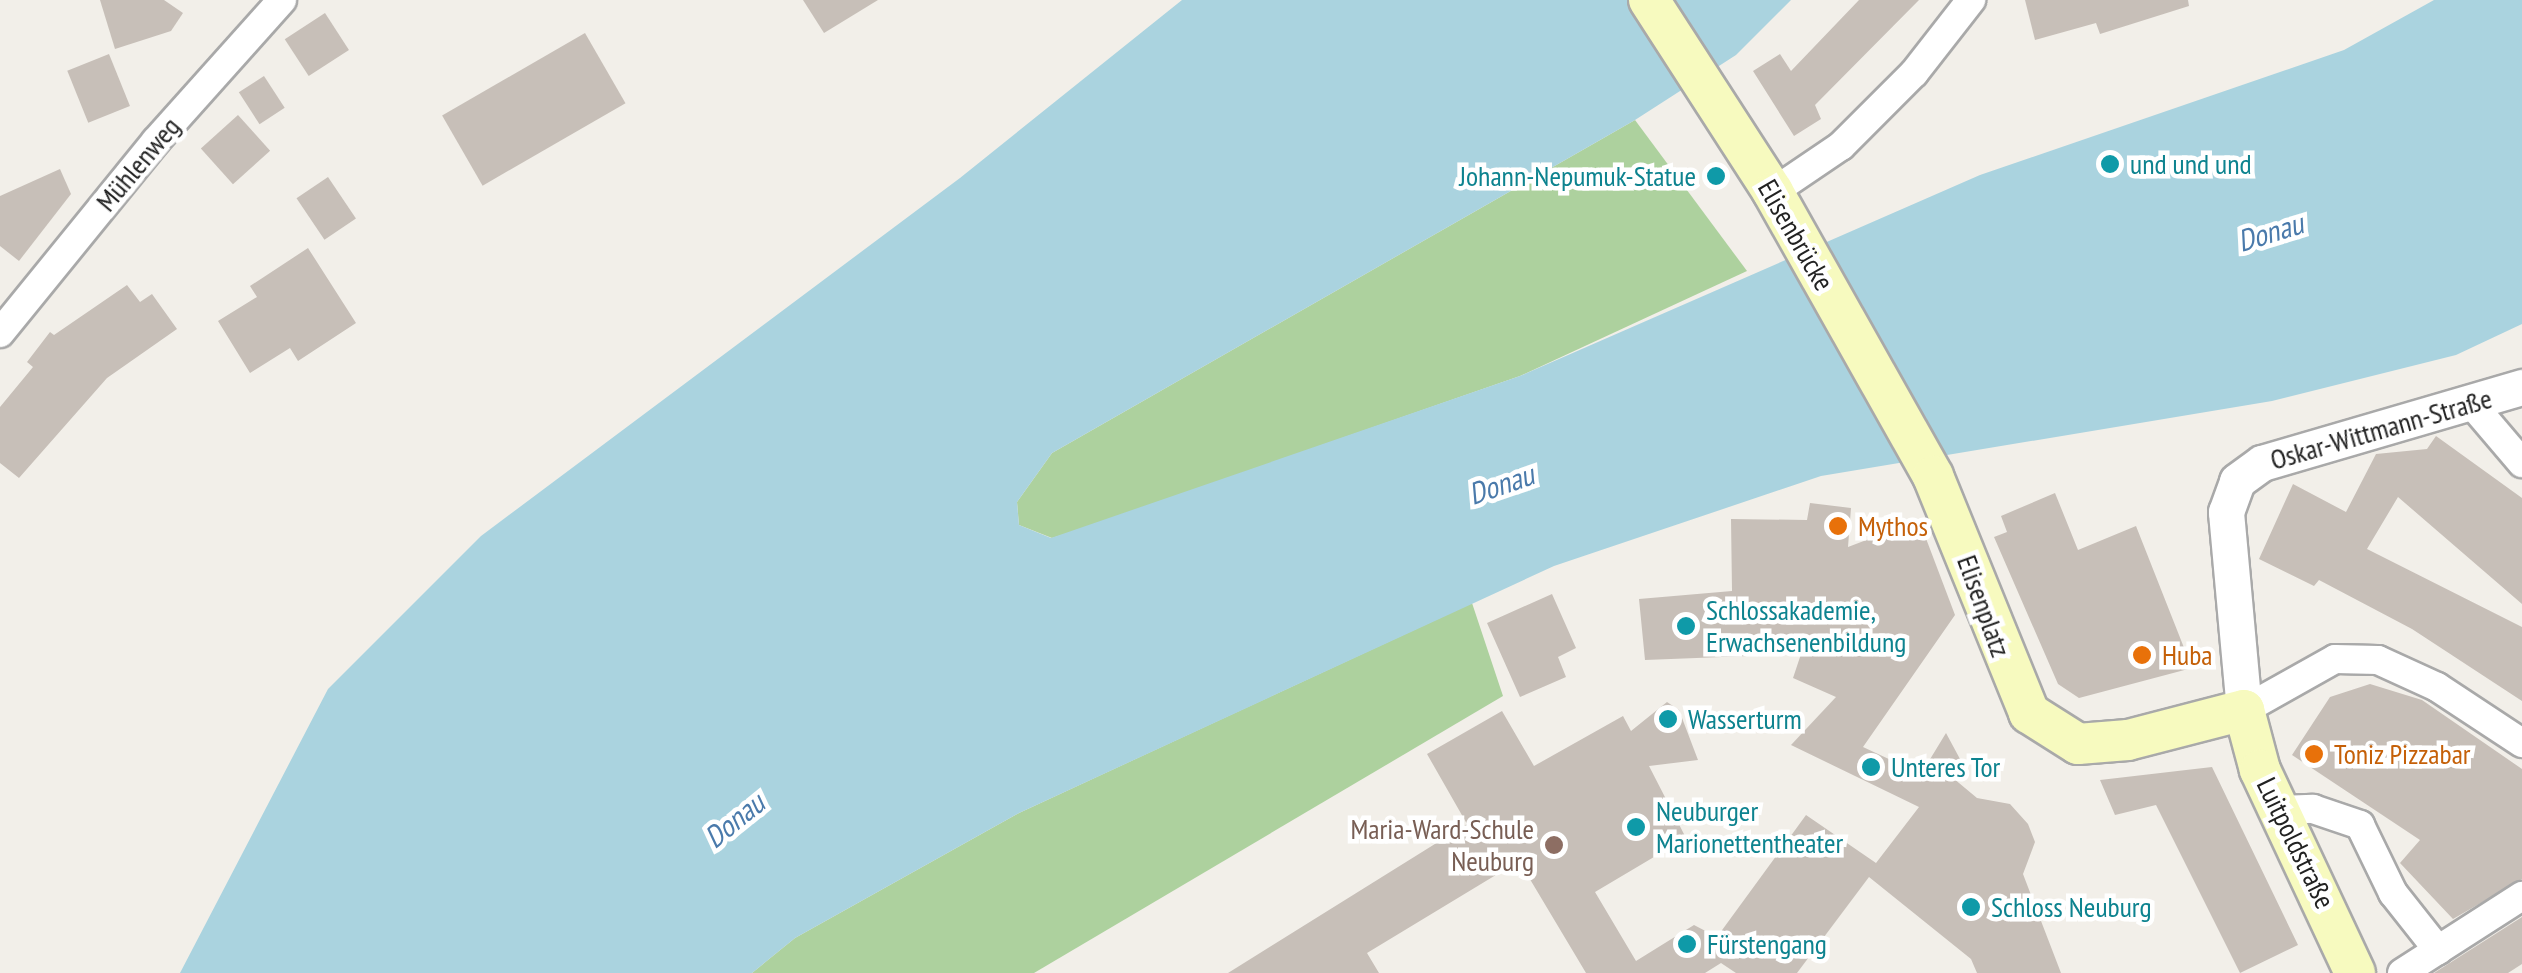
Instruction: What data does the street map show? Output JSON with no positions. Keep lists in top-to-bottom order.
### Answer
{
  "streets": {
    "main road": ["Elisenbrücke", "Elisenplatz", "Luitpoldstraße"],
    "street": ["Mühlenweg", "Oskar-Wittmann-Straße"]
  },
  "crossings": [
    ["Elisenbrücke", "Elisenplatz"],
    ["Oskar-Wittmann-Straße", "Elisenplatz"],
    ["Oskar-Wittmann-Straße", "Luitpoldstraße"],
    ["Elisenplatz", "Luitpoldstraße"]
  ],
  "water": ["Donau"],
  "places": [
    "und und und",
    "Johann-Nepumuk-Statue",
    "Mythos",
    "Schlossakademie, Erwachsenenbildung",
    "Huba",
    "Wasserturm",
    "Toniz Pizzabar",
    "Unteres Tor",
    "Neuburger Marionettentheater",
    "Maria-Ward-Schule Neuburg",
    "Schloss Neuburg",
    "Fürstengang"
  ]
}
